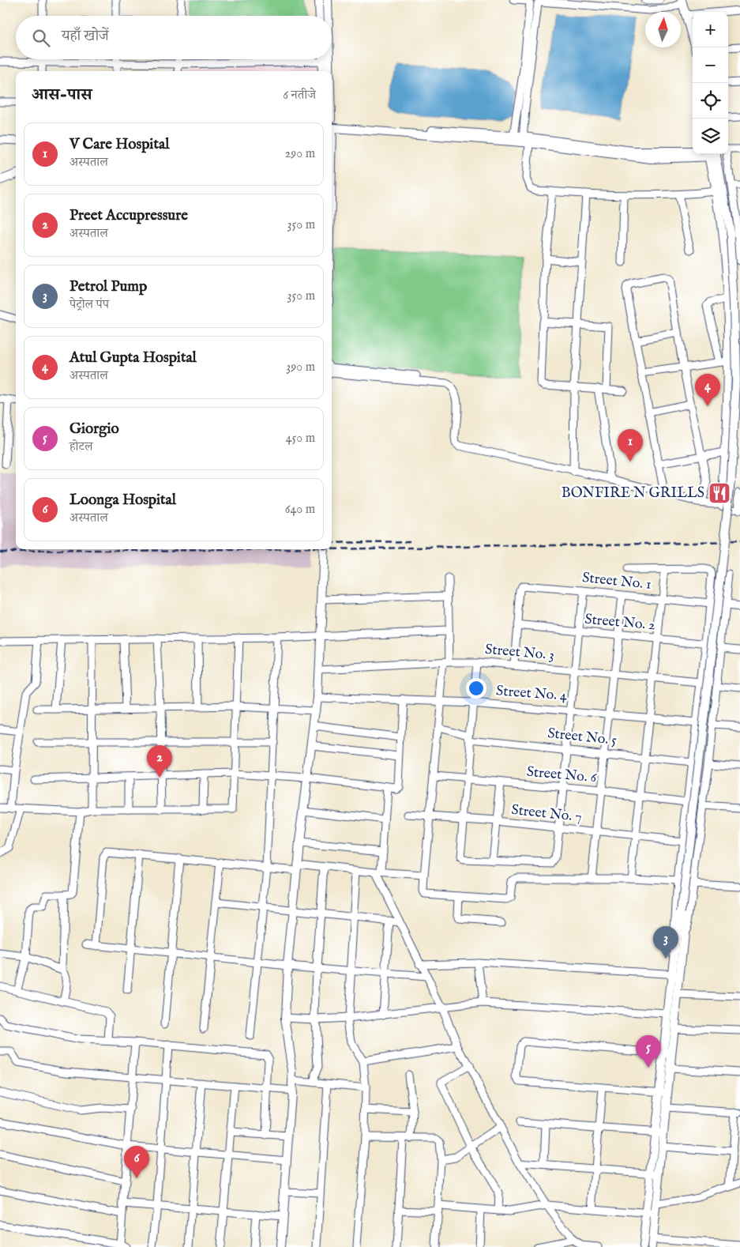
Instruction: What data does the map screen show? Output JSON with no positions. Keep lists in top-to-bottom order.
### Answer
{
  "streets": {
    "street": [
      "Street No. 1",
      "Street No. 2",
      "Street No. 3",
      "Street No. 4",
      "Street No. 5",
      "Street No. 6",
      "Street No. 7"
    ]
  },
  "crossings": [
    ["Street No. 1", "Street No. 2"]
  ],
  "places": {
    "restaurant": ["BONFIRE N GRILLS"]
  },
  "north": "top",
  "page": {
    "map_buttons": ["+", "−"],
    "search": "यहाँ खोजें",
    "heading": ["आस-पास", "6 नतीजे"],
    "list": [
      {
        "mark": "1",
        "name": "V Care Hospital",
        "note": "अस्पताल",
        "value": "290 m"
      },
      {
        "mark": "2",
        "name": "Preet Accupressure",
        "note": "अस्पताल",
        "value": "350 m"
      },
      {
        "mark": "3",
        "name": "Petrol Pump",
        "note": "पेट्रोल पंप",
        "value": "350 m"
      },
      {
        "mark": "4",
        "name": "Atul Gupta Hospital",
        "note": "अस्पताल",
        "value": "390 m"
      },
      {
        "mark": "5",
        "name": "Giorgio",
        "note": "होटल",
        "value": "450 m"
      },
      {
        "mark": "6",
        "name": "Loonga Hospital",
        "note": "अस्पताल",
        "value": "640 m"
      }
    ],
    "pins": [
      "4",
      "1",
      "2",
      "3",
      "5",
      "6"
    ]
  }
}
